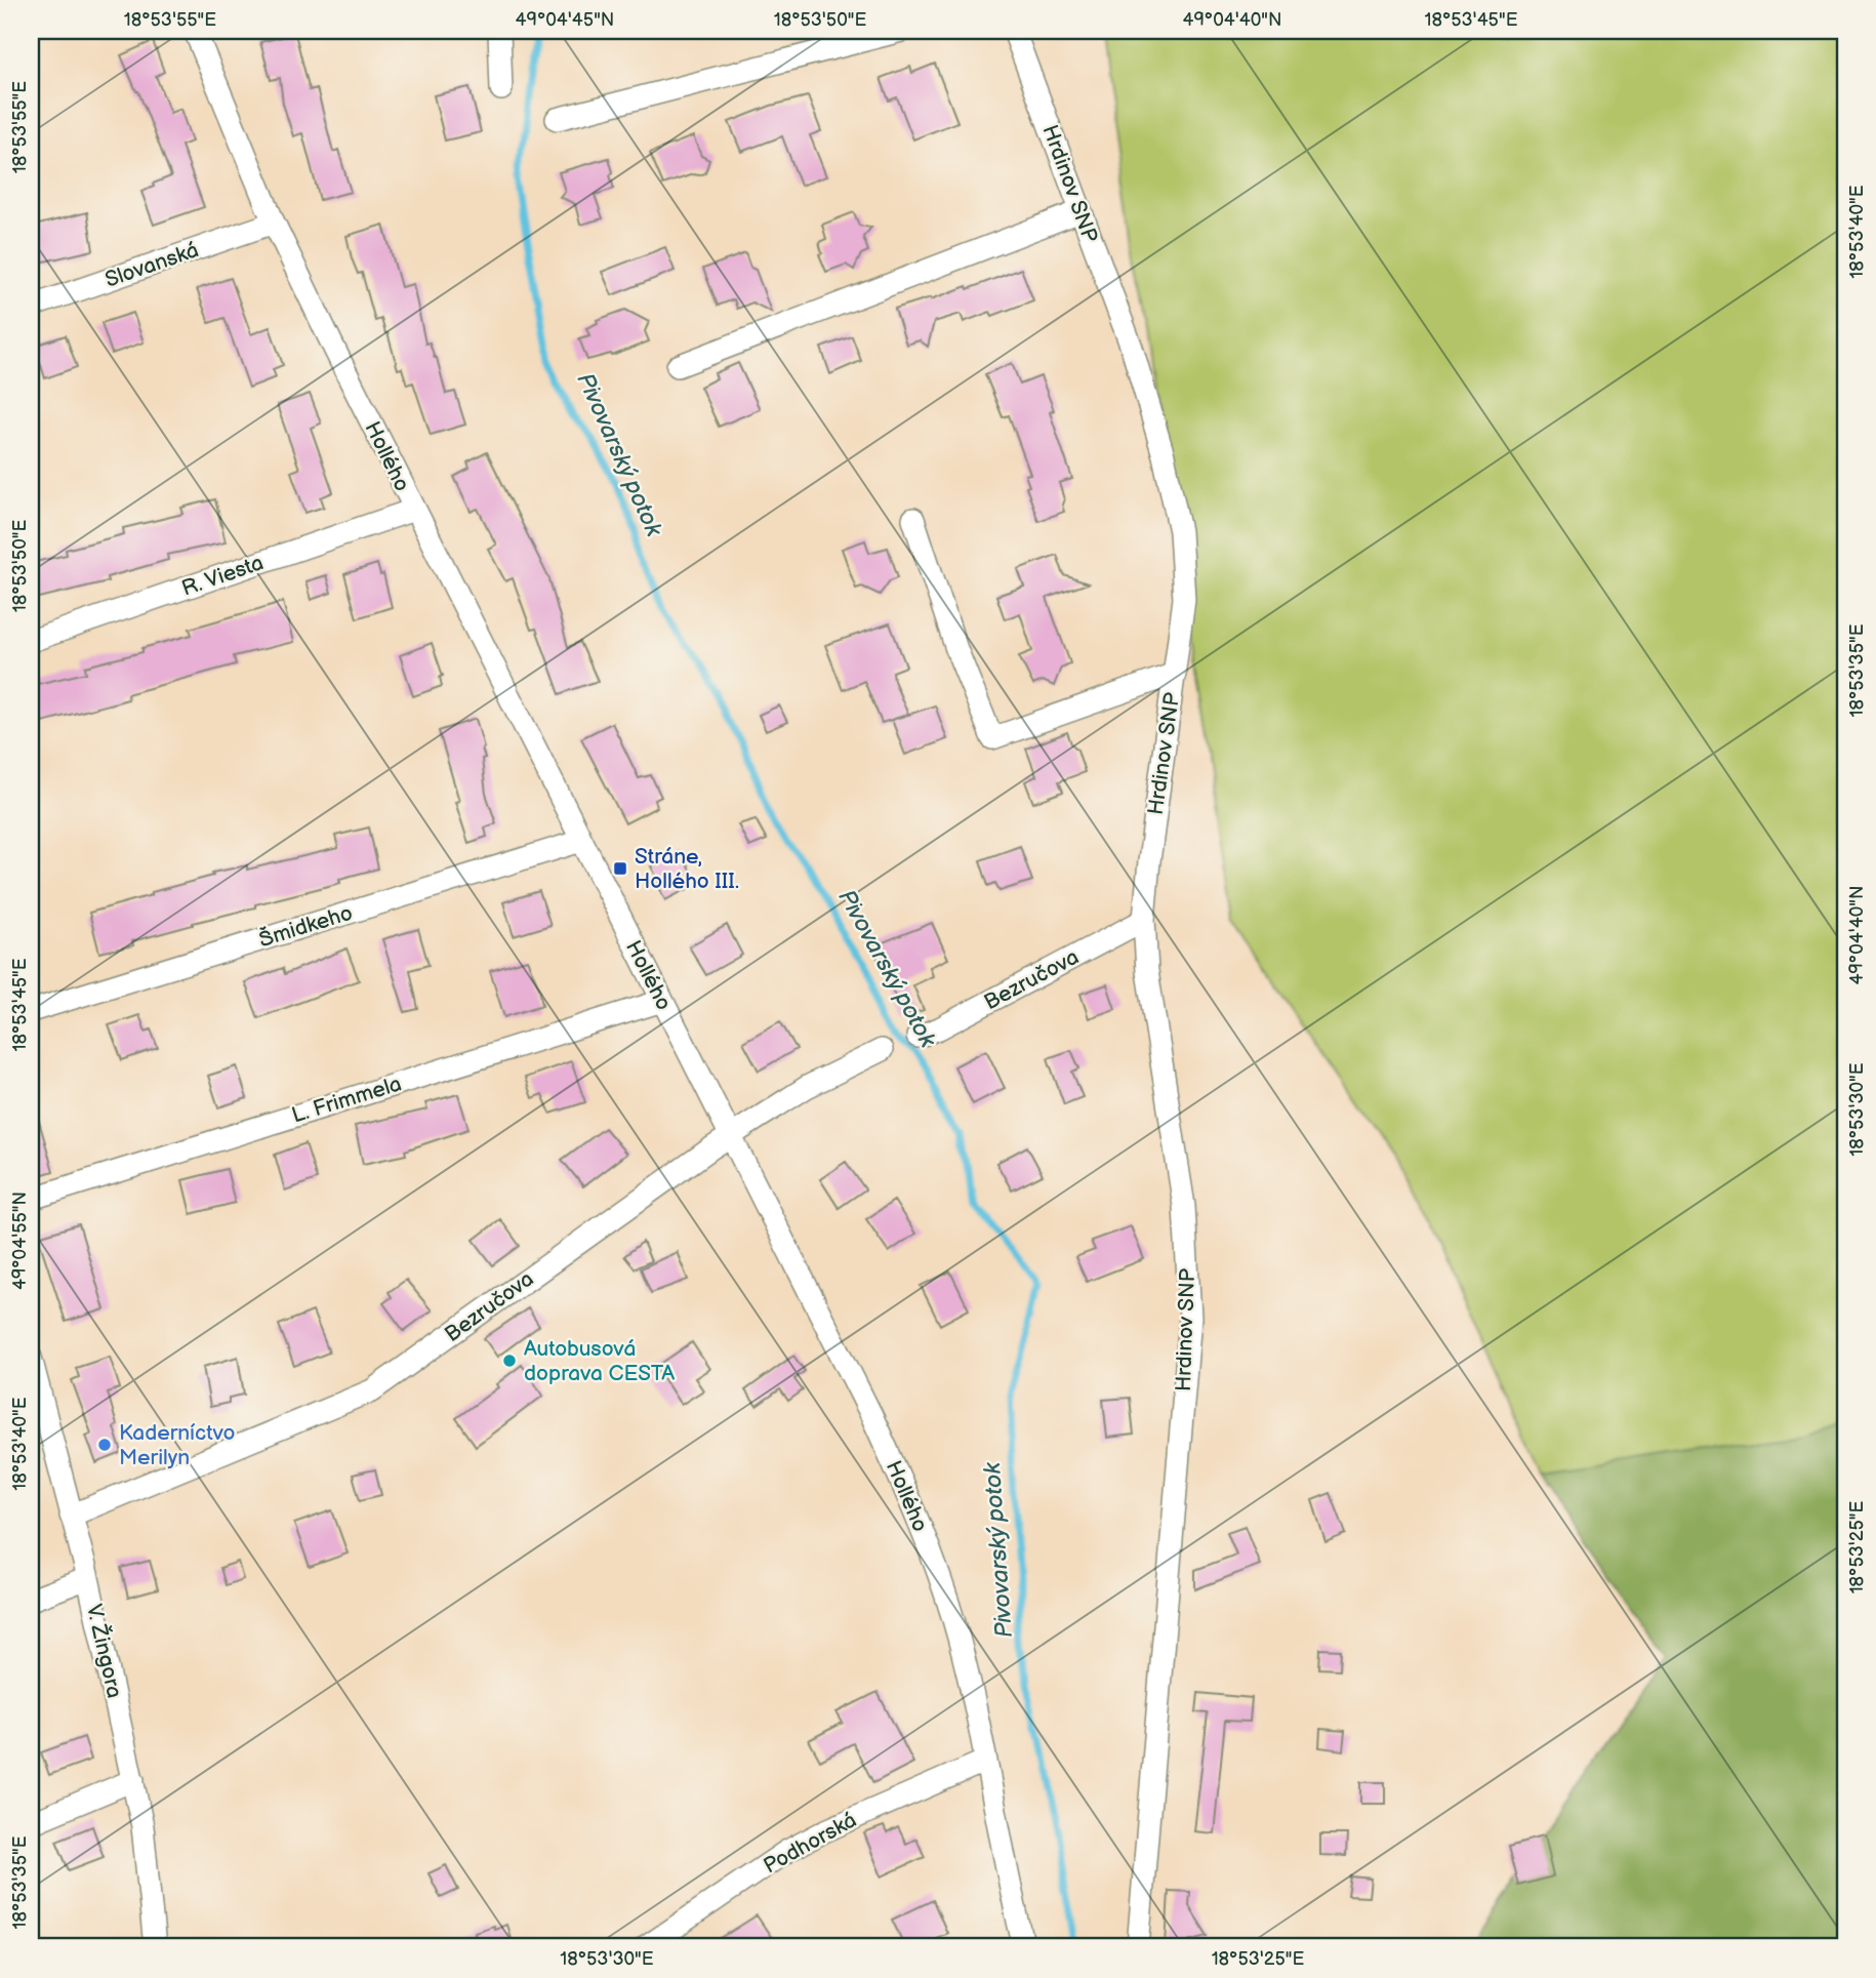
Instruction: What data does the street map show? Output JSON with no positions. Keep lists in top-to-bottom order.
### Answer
{
  "streets": {
    "street": [
      "Hrdinov SNP",
      "Slovanská",
      "Hollého",
      "R. Viesta",
      "Šmidkeho",
      "Bezručova",
      "L. Frimmela",
      "V. Žingora",
      "Podhorská"
    ]
  },
  "crossings": [
    ["Hrdinov SNP", "Bezručova"],
    ["Slovanská", "Hollého"],
    ["Hollého", "R. Viesta"],
    ["Hollého", "Šmidkeho"],
    ["Hollého", "Bezručova"],
    ["Hollého", "L. Frimmela"],
    ["Hollého", "Podhorská"],
    ["Bezručova", "V. Žingora"]
  ],
  "water": ["Pivovarský potok"],
  "places": {
    "transit": ["Stráne, Hollého III."],
    "other": ["Autobusová doprava CESTA", "Kaderníctvo Merilyn"]
  },
  "coordinates": [
    "18°53'55\"E",
    "49°04'45\"N",
    "18°53'50\"E",
    "49°04'40\"N",
    "18°53'45\"E",
    "18°53'40\"E",
    "18°53'35\"E",
    "18°53'30\"E",
    "49°04'55\"N",
    "18°53'25\"E"
  ]
}
